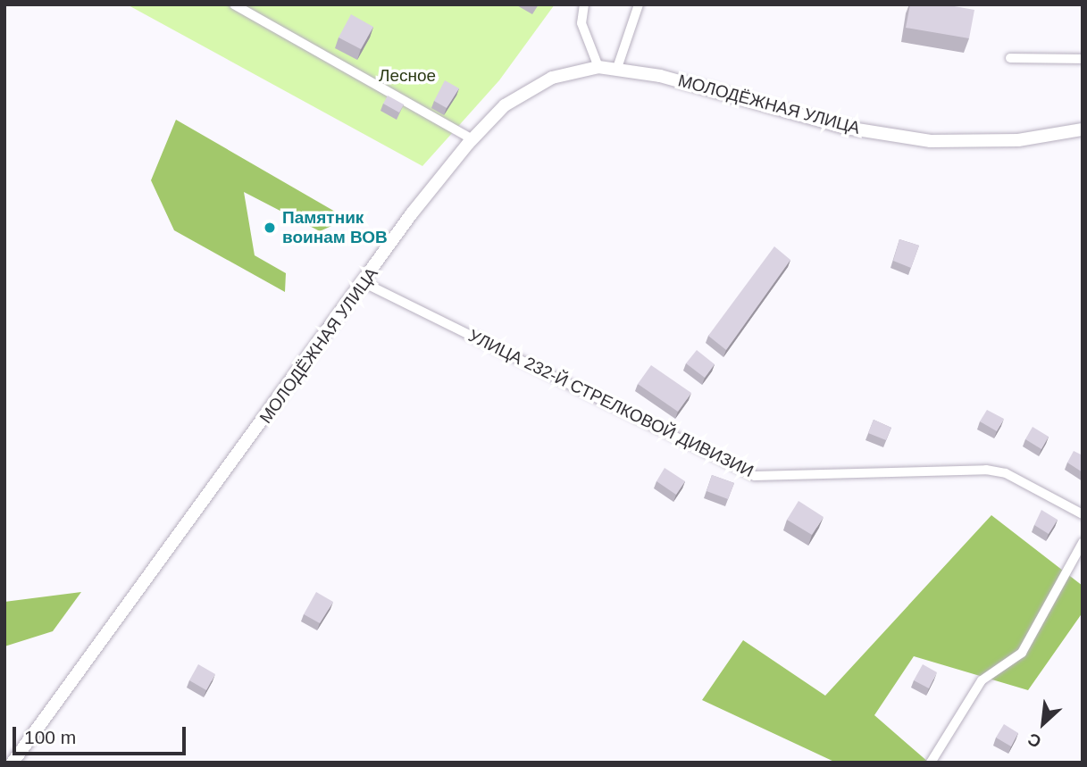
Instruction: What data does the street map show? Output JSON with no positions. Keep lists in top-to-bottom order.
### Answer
{
  "streets": {
    "main road": ["МОЛОДЁЖНАЯ УЛИЦА"],
    "street": ["УЛИЦА 232-Й СТРЕЛКОВОЙ ДИВИЗИИ"]
  },
  "crossings": [
    ["МОЛОДЁЖНАЯ УЛИЦА", "УЛИЦА 232-Й СТРЕЛКОВОЙ ДИВИЗИИ"]
  ],
  "parks": ["Лесное"],
  "places": ["Памятник воинам ВОВ"],
  "scale_bar": "100 m",
  "north": "bottom left"
}
